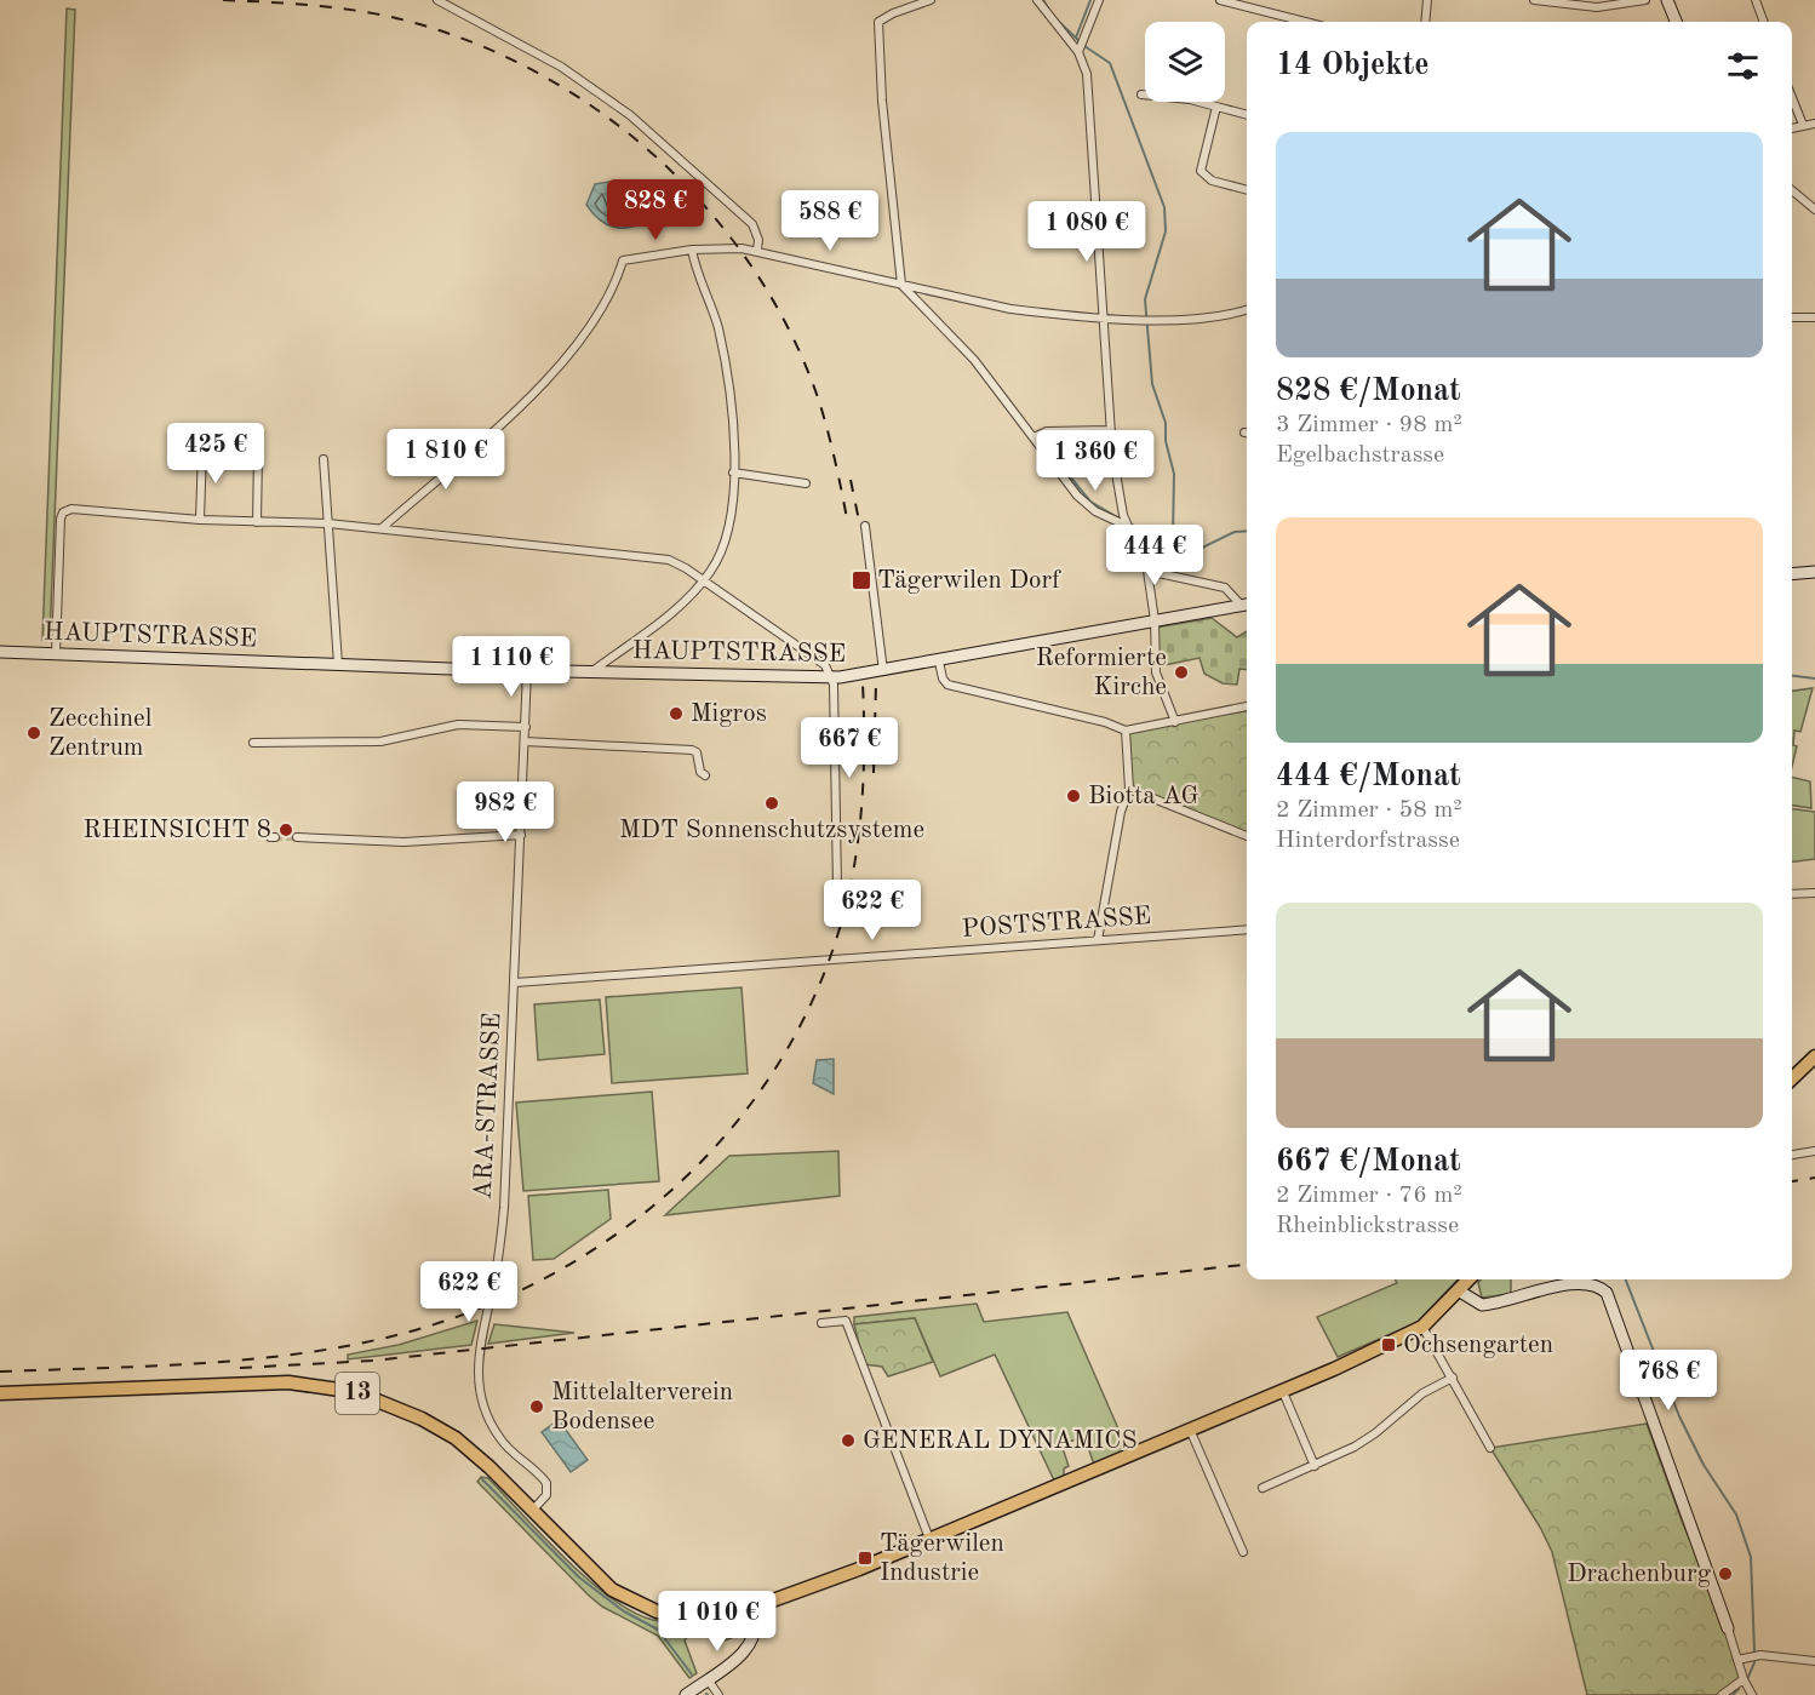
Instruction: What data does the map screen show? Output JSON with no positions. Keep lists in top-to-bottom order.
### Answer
{
  "streets": {
    "main road": ["13"],
    "street": ["HAUPTSTRASSE", "POSTSTRASSE", "ARA-STRASSE"]
  },
  "crossings": [
    ["HAUPTSTRASSE", "ARA-STRASSE"],
    ["POSTSTRASSE", "ARA-STRASSE"],
    ["ARA-STRASSE", "13"]
  ],
  "places": {
    "transit": ["Tägerwilen Dorf", "Ochsengarten", "Tägerwilen Industrie"],
    "other": [
      "Reformierte Kirche",
      "Migros",
      "Zecchinel Zentrum",
      "Biotta AG",
      "MDT Sonnenschutzsysteme",
      "RHEINSICHT 8",
      "Mittelalterverein Bodensee",
      "GENERAL DYNAMICS",
      "Drachenburg"
    ]
  },
  "page": {
    "heading": "14 Objekte",
    "list": [
      {
        "name": "828 €/Monat",
        "note": "3 Zimmer · 98 m² · Egelbachstrasse"
      },
      {
        "name": "444 €/Monat",
        "note": "2 Zimmer · 58 m² · Hinterdorfstrasse"
      },
      {
        "name": "667 €/Monat",
        "note": "2 Zimmer · 76 m² · Rheinblickstrasse"
      }
    ],
    "price": [
      "828 €",
      "588 €",
      "1 080 €",
      "425 €",
      "1 810 €",
      "1 360 €",
      "444 €",
      "1 110 €",
      "667 €",
      "982 €",
      "622 €",
      "622 €",
      "768 €",
      "1 010 €"
    ]
  }
}
